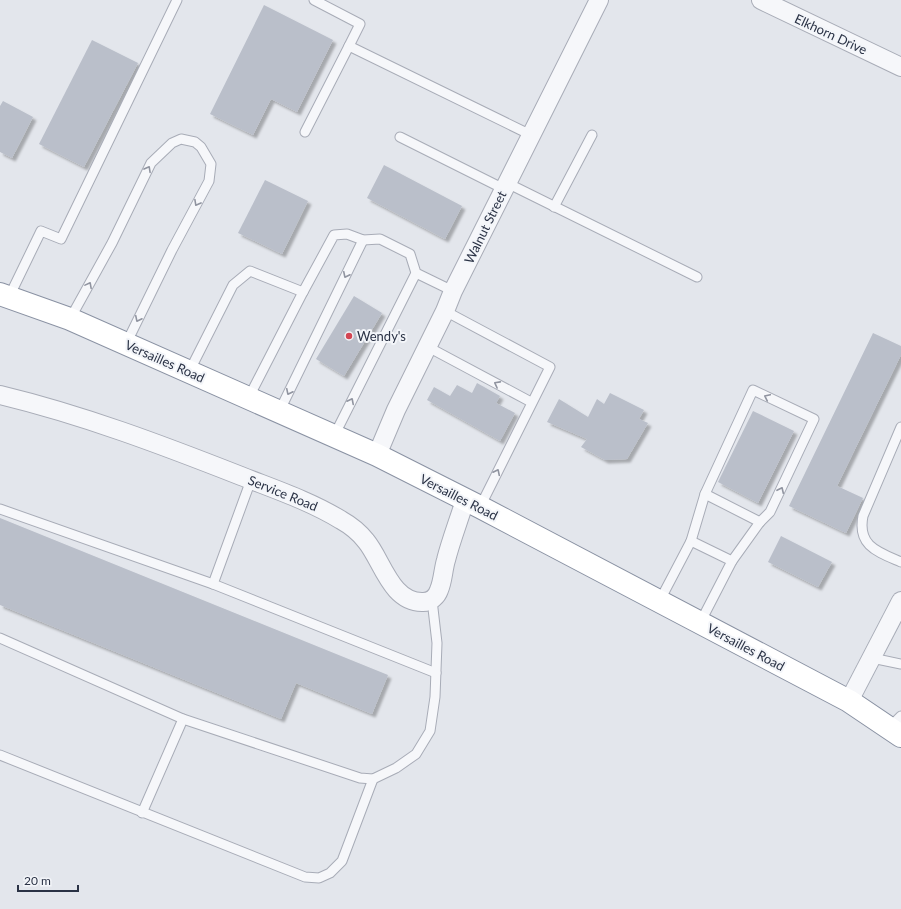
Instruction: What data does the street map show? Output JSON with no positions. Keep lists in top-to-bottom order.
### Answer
{
  "streets": {
    "highway": ["Versailles Road"],
    "street": ["Elkhorn Drive", "Walnut Street", "Service Road"]
  },
  "crossings": [
    ["Walnut Street", "Versailles Road"]
  ],
  "places": ["Wendy's"],
  "scale_bar": "20 m"
}
